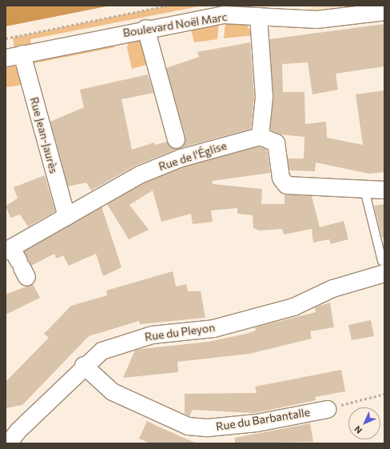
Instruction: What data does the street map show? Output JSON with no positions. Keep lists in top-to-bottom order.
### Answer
{
  "streets": {
    "street": [
      "Boulevard Noël Marc",
      "Rue Jean-Jaurès",
      "Rue de l'Église",
      "Rue du Pleyon",
      "Rue du Barbantalle"
    ]
  },
  "crossings": [
    ["Boulevard Noël Marc", "Rue Jean-Jaurès"],
    ["Rue Jean-Jaurès", "Rue de l'Église"],
    ["Rue du Pleyon", "Rue du Barbantalle"]
  ],
  "north": "bottom left"
}
